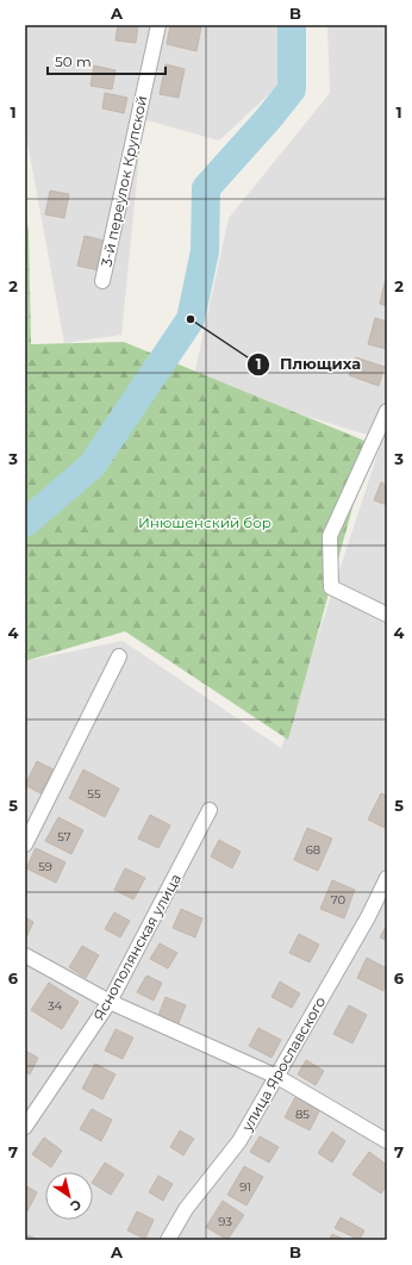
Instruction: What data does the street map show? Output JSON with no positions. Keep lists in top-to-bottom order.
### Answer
{
  "streets": {
    "street": ["3-й переулок Крупской", "Яснополянская улица", "улица Ярославского"]
  },
  "parks": ["Инюшенский бор"],
  "places": ["Плющиха"],
  "house_numbers": [
    "55",
    "57",
    "68",
    "59",
    "70",
    "34",
    "85",
    "91",
    "93"
  ],
  "scale_bar": "50 m",
  "north": "bottom right",
  "grid": {
    "columns": ["A", "B"],
    "rows": [
      "1",
      "2",
      "3",
      "4",
      "5",
      "6",
      "7"
    ]
  }
}
